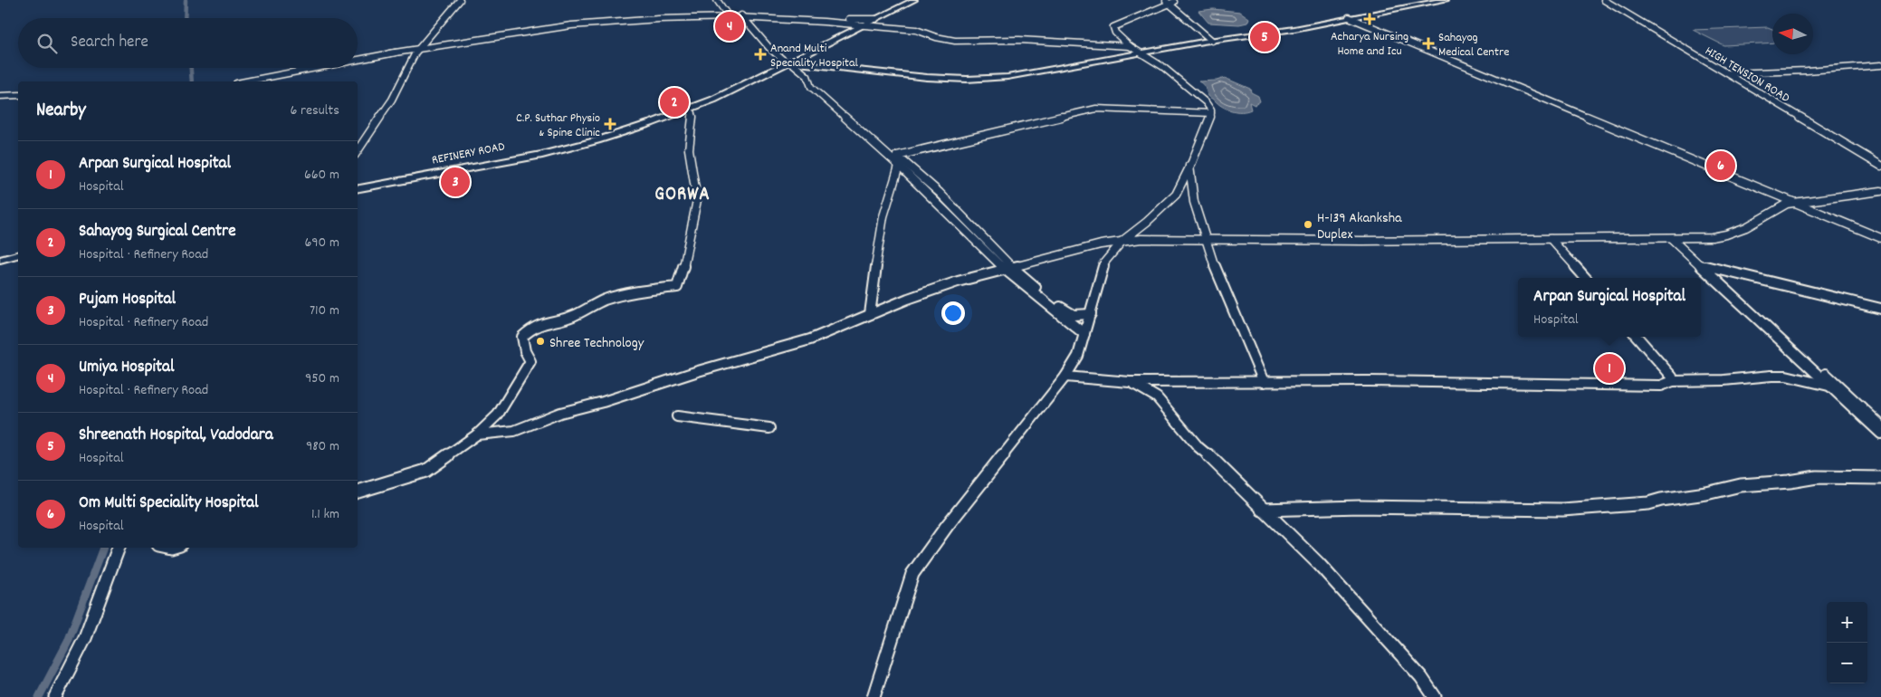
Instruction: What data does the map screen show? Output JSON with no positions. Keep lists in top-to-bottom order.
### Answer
{
  "streets": {
    "main road": ["REFINERY ROAD"],
    "street": ["HIGH TENSION ROAD"]
  },
  "districts": ["GORWA"],
  "places": {
    "health": [
      "Acharya Nursing Home and Icu",
      "Sahayog Medical Centre",
      "Anand Multi Speciality Hospital",
      "C.P. Suthar Physio & Spine Clinic"
    ],
    "other": ["H-139 Akanksha Duplex", "Shree Technology"]
  },
  "north": "left",
  "page": {
    "pins": [
      "4",
      "5",
      "2",
      "6",
      "3",
      "1"
    ],
    "search": "Search here",
    "heading": ["Nearby", "6 results"],
    "list": [
      {
        "mark": "1",
        "name": "Arpan Surgical Hospital",
        "note": "Hospital",
        "value": "660 m"
      },
      {
        "mark": "2",
        "name": "Sahayog Surgical Centre",
        "note": "Hospital · Refinery Road",
        "value": "690 m"
      },
      {
        "mark": "3",
        "name": "Pujam Hospital",
        "note": "Hospital · Refinery Road",
        "value": "710 m"
      },
      {
        "mark": "4",
        "name": "Umiya Hospital",
        "note": "Hospital · Refinery Road",
        "value": "950 m"
      },
      {
        "mark": "5",
        "name": "Shreenath Hospital, Vadodara",
        "note": "Hospital",
        "value": "980 m"
      },
      {
        "mark": "6",
        "name": "Om Multi Speciality Hospital",
        "note": "Hospital",
        "value": "1.1 km"
      }
    ],
    "popup": ["Arpan Surgical Hospital", "Hospital"],
    "map_buttons": ["+", "−"]
  }
}
